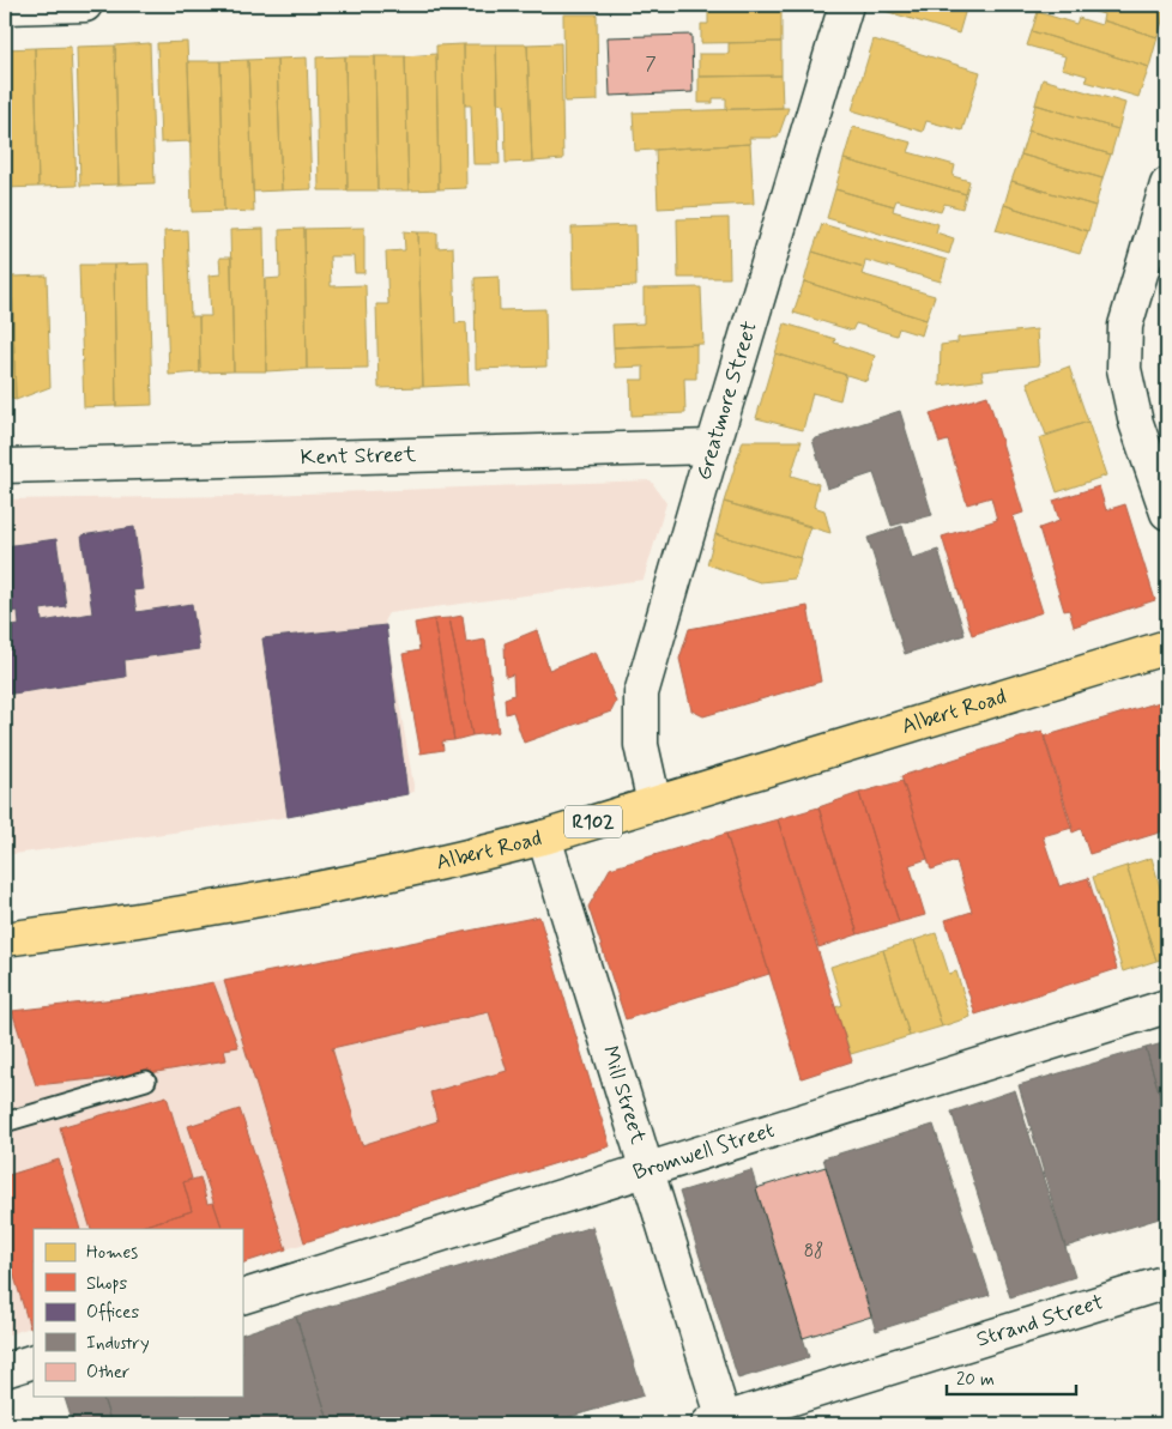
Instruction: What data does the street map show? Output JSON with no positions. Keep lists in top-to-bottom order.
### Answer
{
  "streets": {
    "main road": ["Albert Road", "R102"],
    "street": [
      "Greatmore Street",
      "Kent Street",
      "Mill Street",
      "Bromwell Street",
      "Strand Street"
    ]
  },
  "crossings": [
    ["Greatmore Street", "Kent Street"],
    ["Greatmore Street", "Albert Road"],
    ["Albert Road", "Mill Street"],
    ["Mill Street", "Bromwell Street"],
    ["Mill Street", "Strand Street"]
  ],
  "house_numbers": ["7", "88"],
  "legend": [
    "Homes",
    "Shops",
    "Offices",
    "Industry",
    "Other"
  ],
  "scale_bar": "20 m"
}
